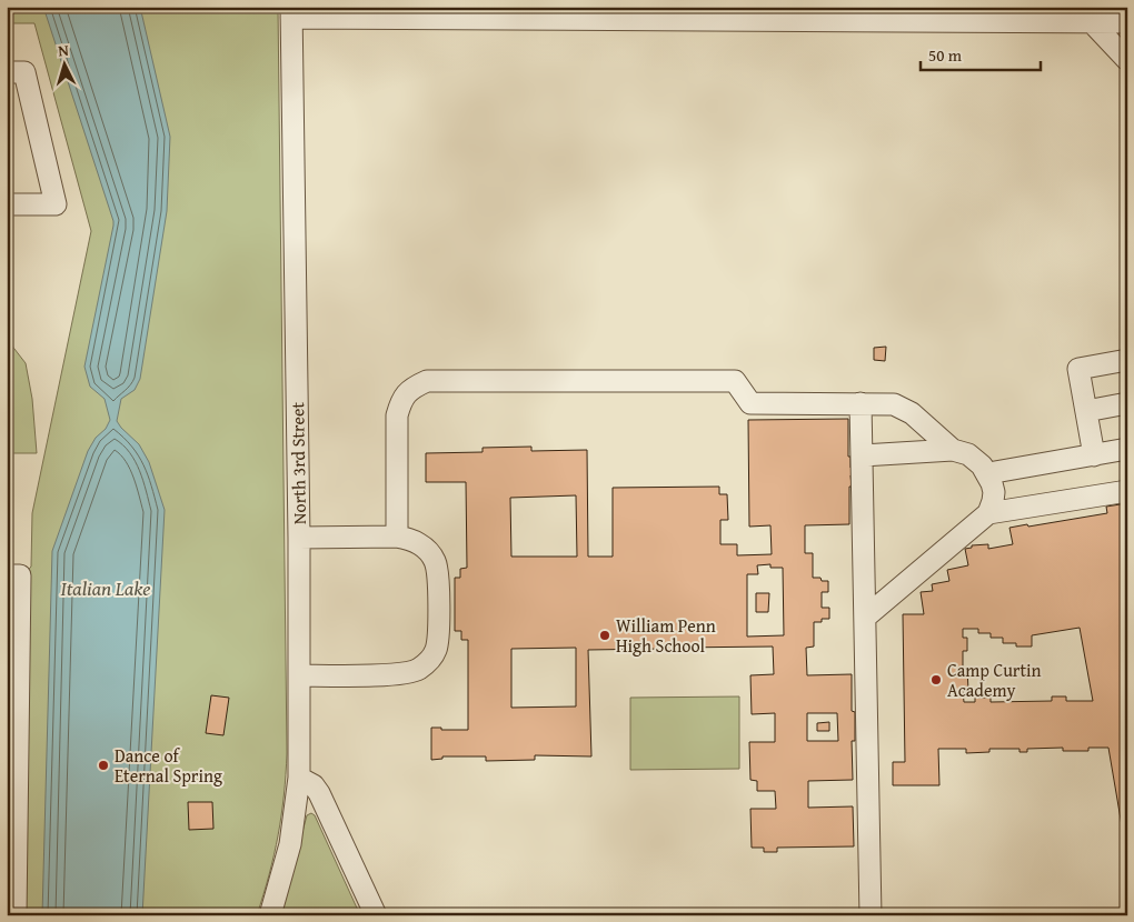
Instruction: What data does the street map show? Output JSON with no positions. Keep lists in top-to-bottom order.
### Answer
{
  "streets": {
    "street": ["North 3rd Street"]
  },
  "water": ["Italian Lake"],
  "places": ["William Penn High School", "Camp Curtin Academy", "Dance of Eternal Spring"],
  "scale_bar": "50 m",
  "north": "top"
}
